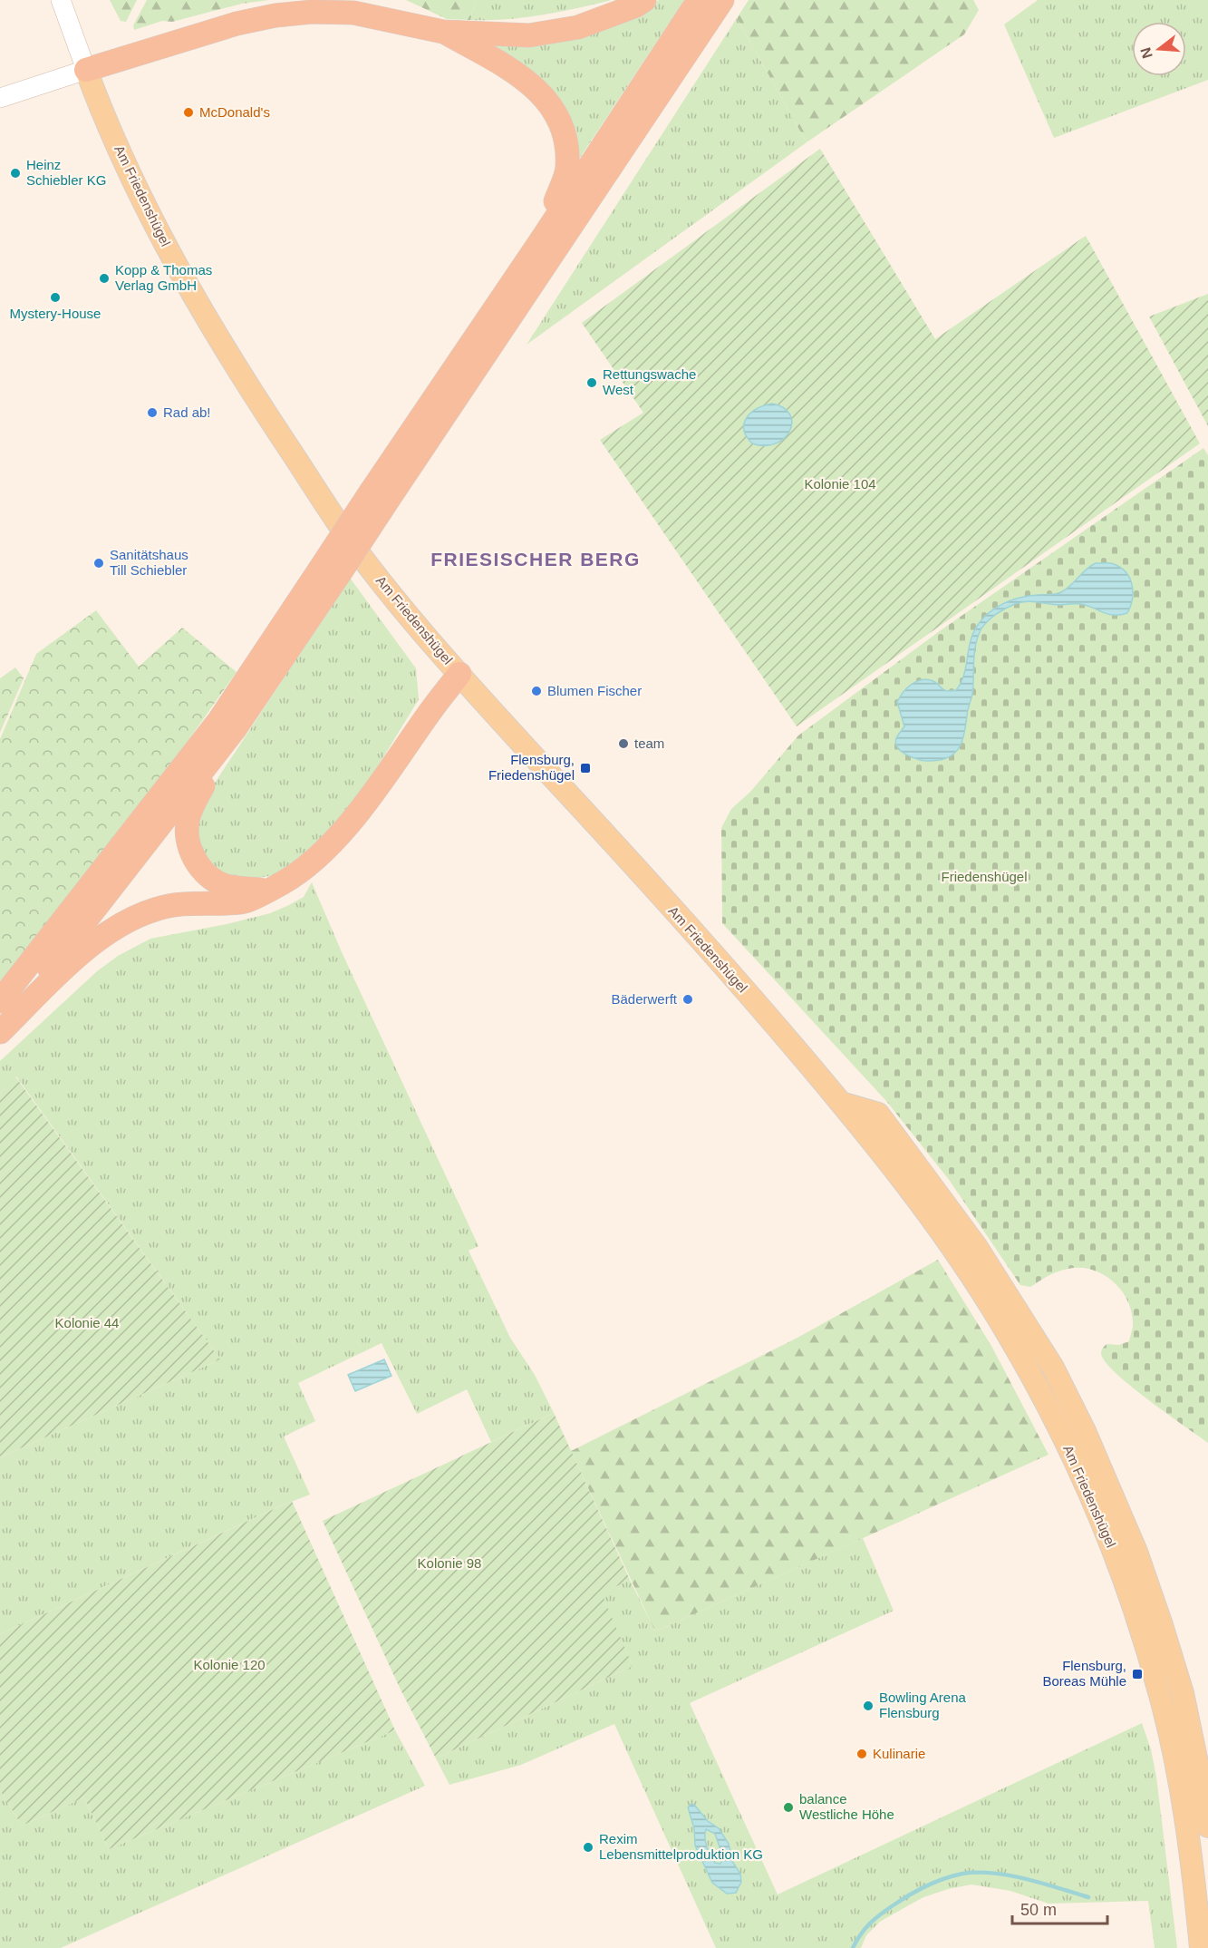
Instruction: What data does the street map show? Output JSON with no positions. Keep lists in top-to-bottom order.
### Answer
{
  "streets": {
    "main road": ["Am Friedenshügel"]
  },
  "districts": ["FRIESISCHER BERG"],
  "parks": [
    "Kolonie 104",
    "Friedenshügel",
    "Kolonie 44",
    "Kolonie 98",
    "Kolonie 120"
  ],
  "places": {
    "other": [
      "McDonald's",
      "Heinz Schiebler KG",
      "Kopp & Thomas Verlag GmbH",
      "Mystery-House",
      "Rettungswache West",
      "Rad ab!",
      "Sanitätshaus Till Schiebler",
      "Blumen Fischer",
      "team",
      "Bäderwerft",
      "Bowling Arena Flensburg",
      "Kulinarie",
      "balance Westliche Höhe",
      "Rexim Lebensmittelproduktion KG"
    ],
    "transit": ["Flensburg, Friedenshügel", "Flensburg, Boreas Mühle"]
  },
  "scale_bar": "50 m",
  "north": "left"
}
